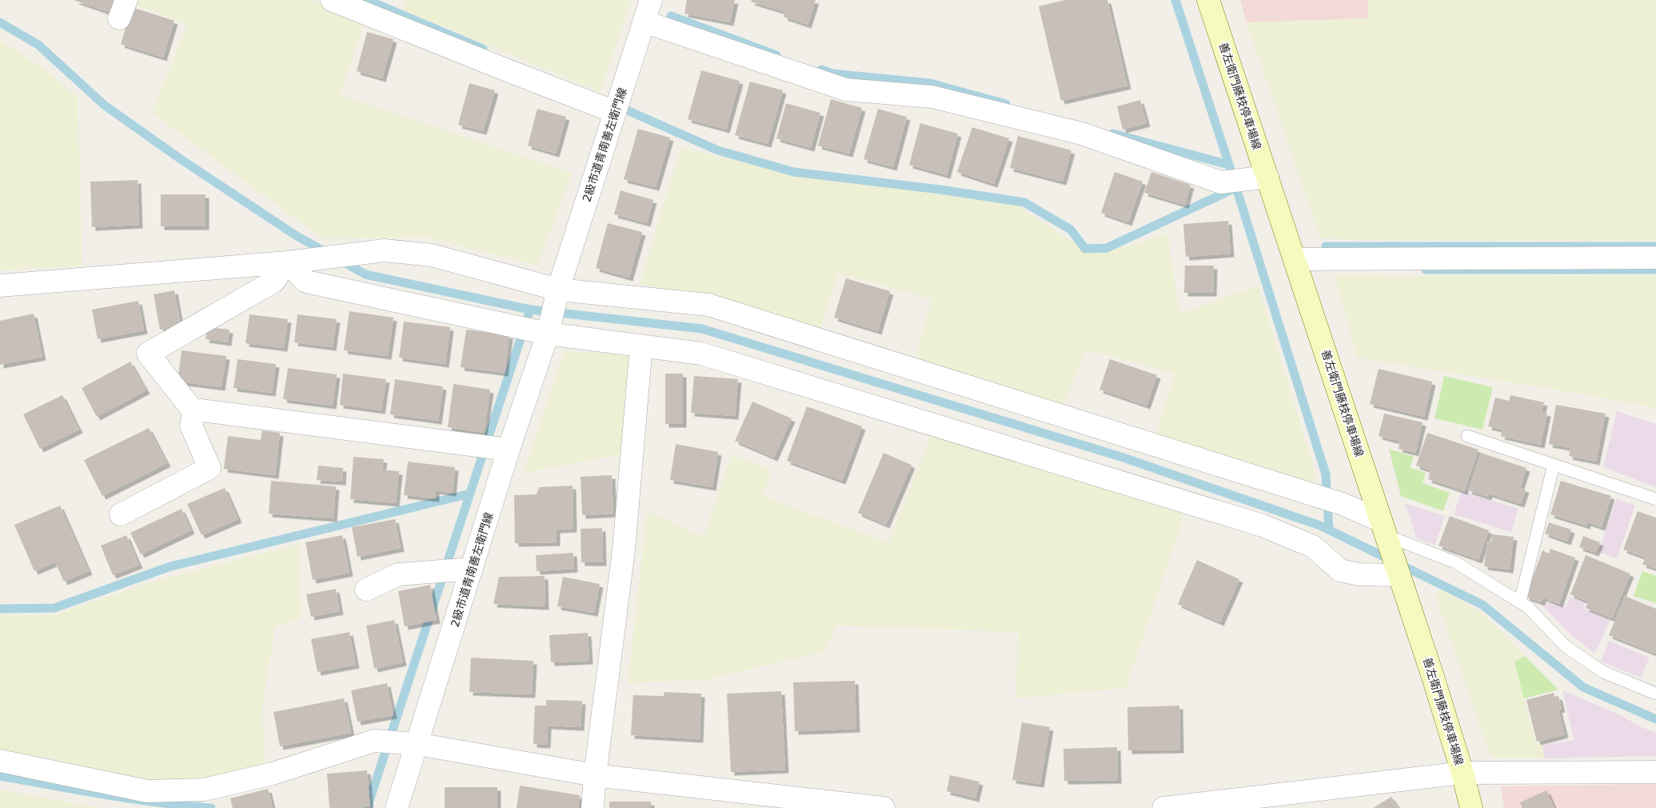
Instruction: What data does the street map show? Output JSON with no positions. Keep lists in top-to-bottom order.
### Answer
{
  "streets": {
    "main road": ["善左衛門藤枝停車場線"],
    "street": ["2級市道青南善左衛門線"]
  }
}
